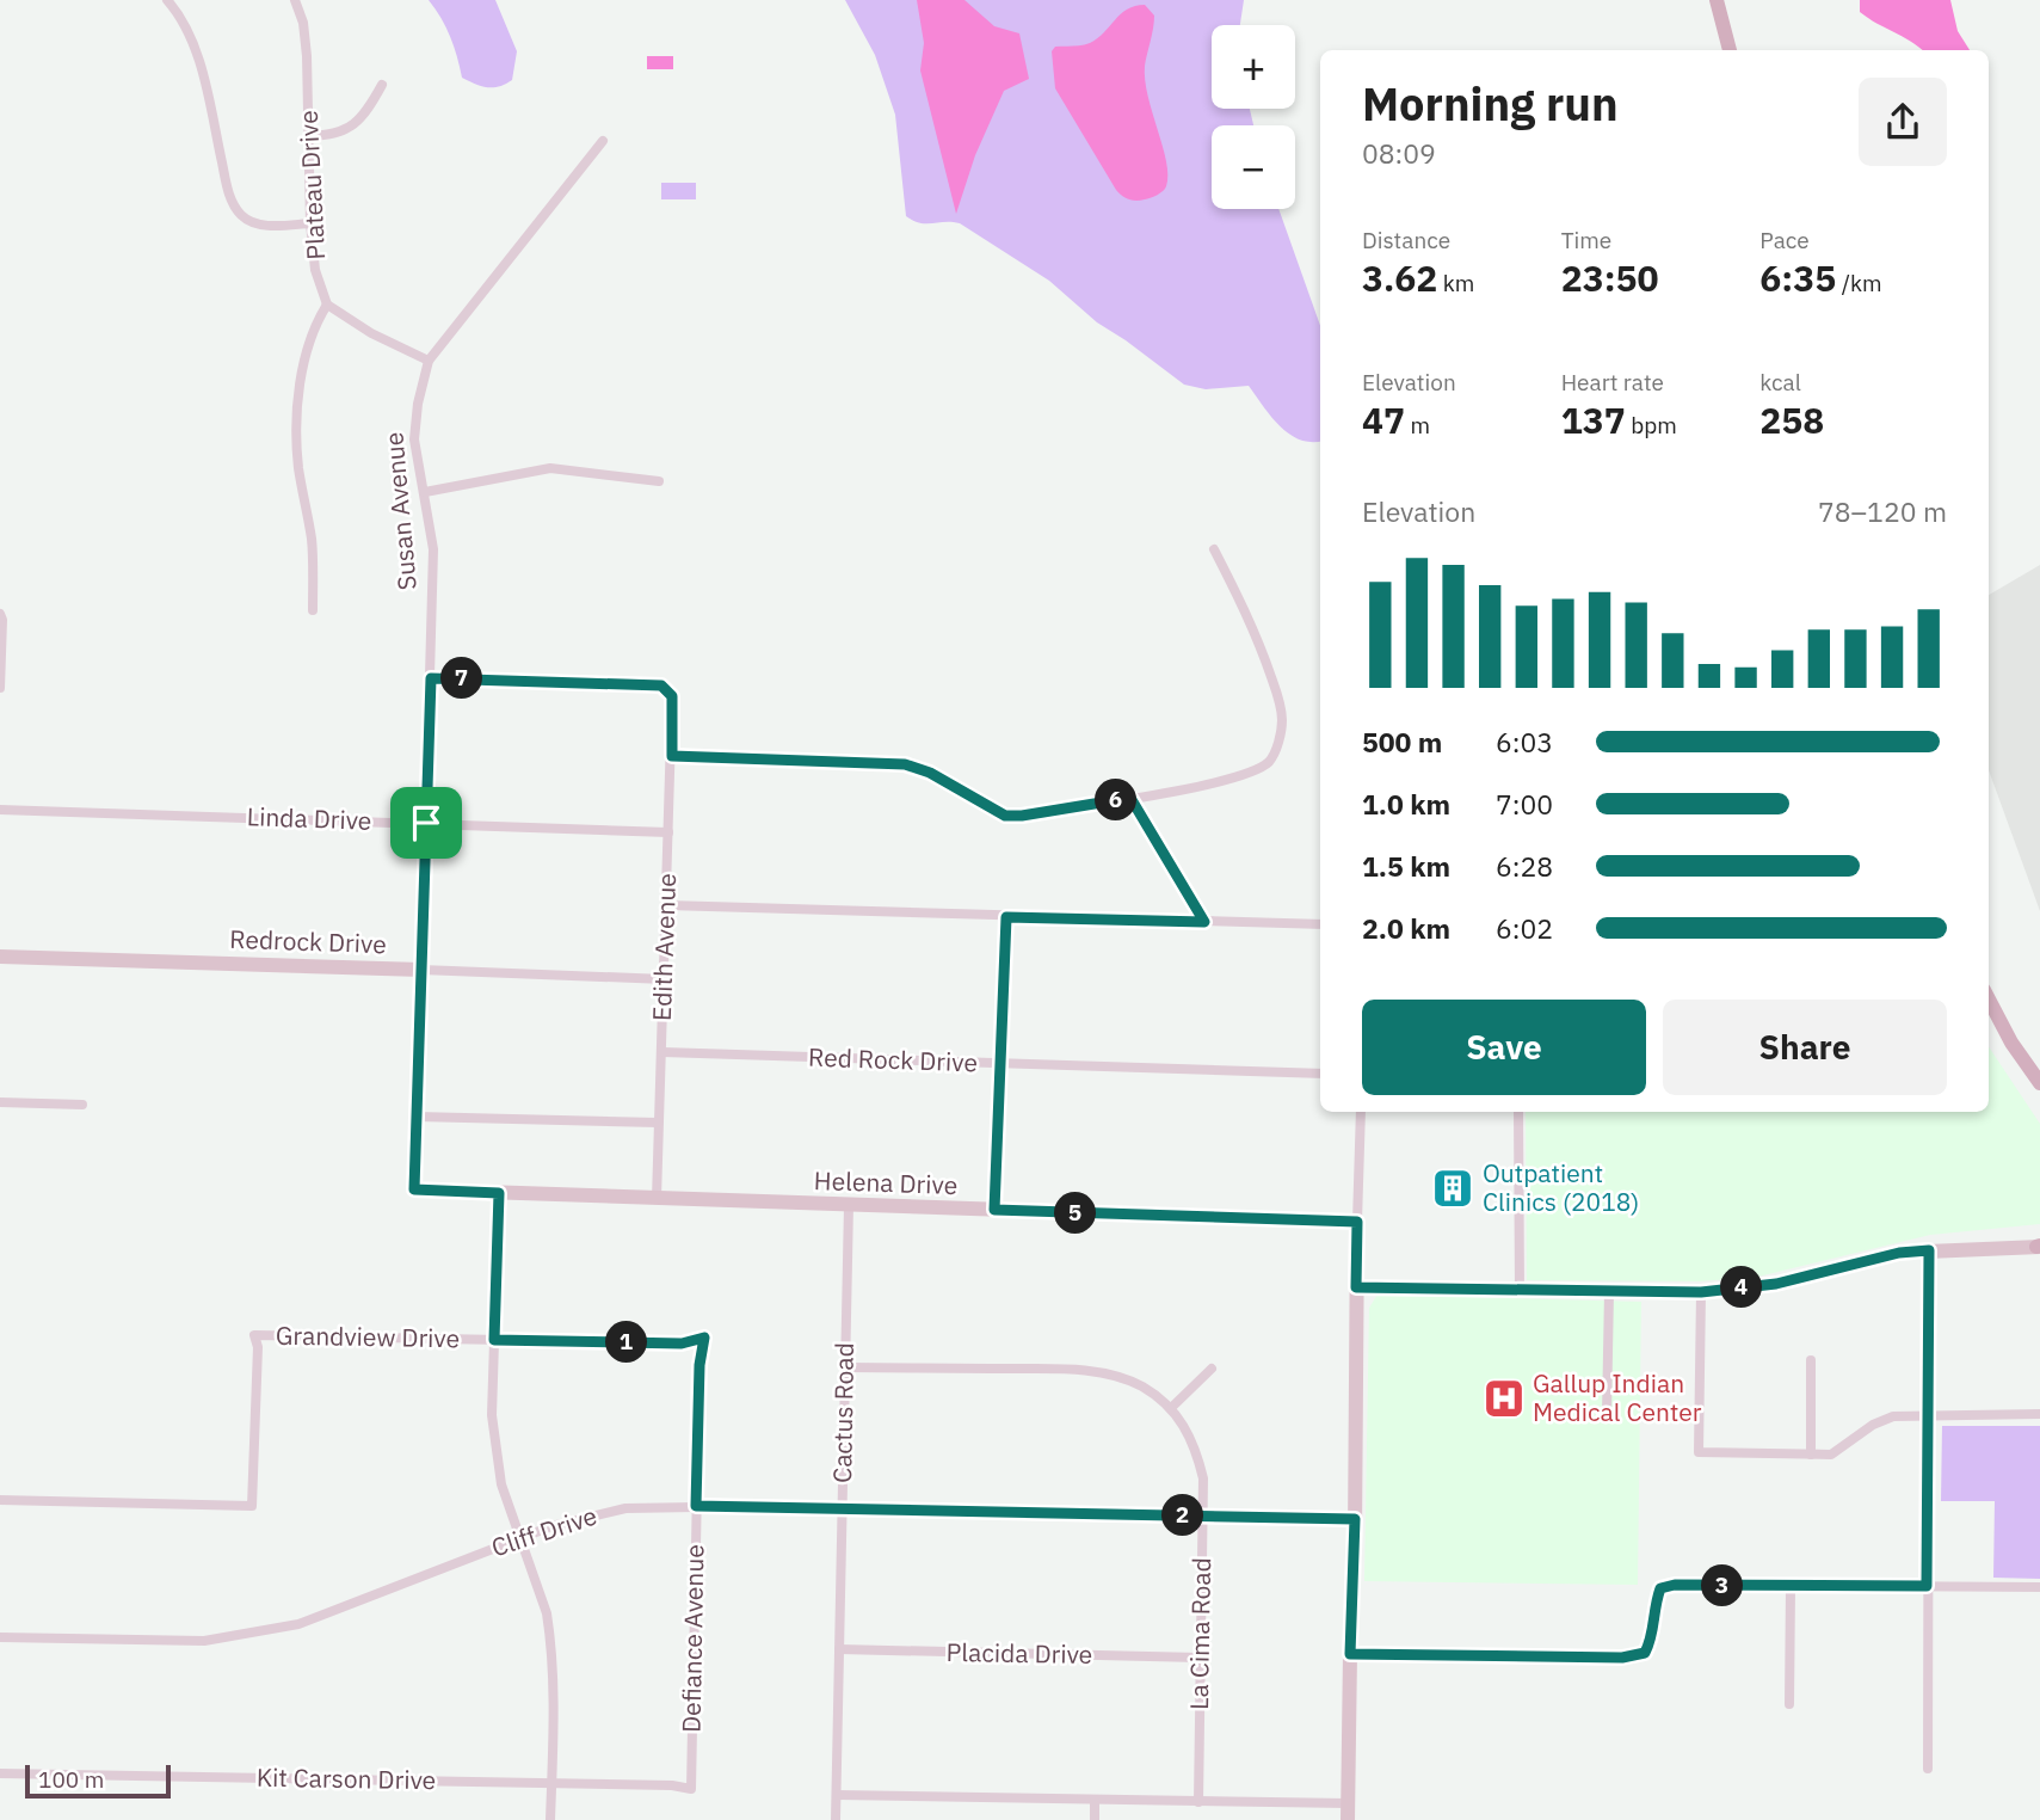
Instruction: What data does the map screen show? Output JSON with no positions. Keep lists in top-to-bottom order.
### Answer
{
  "streets": {
    "main road": ["Susan Avenue", "Redrock Drive", "Helena Drive"],
    "street": [
      "Plateau Drive",
      "Linda Drive",
      "Edith Avenue",
      "Red Rock Drive",
      "Grandview Drive",
      "Cactus Road",
      "Cliff Drive",
      "La Cima Road",
      "Defiance Avenue",
      "Placida Drive",
      "Kit Carson Drive"
    ]
  },
  "crossings": [
    ["Susan Avenue", "Linda Drive"],
    ["Susan Avenue", "Redrock Drive"],
    ["Susan Avenue", "Edith Avenue"],
    ["Susan Avenue", "Helena Drive"],
    ["Linda Drive", "Edith Avenue"],
    ["Redrock Drive", "Edith Avenue"],
    ["Edith Avenue", "Red Rock Drive"],
    ["Edith Avenue", "Helena Drive"],
    ["Helena Drive", "Cactus Road"],
    ["Grandview Drive", "Defiance Avenue"],
    ["Cactus Road", "Cliff Drive"],
    ["Cactus Road", "La Cima Road"],
    ["Cactus Road", "Placida Drive"],
    ["Cliff Drive", "La Cima Road"],
    ["Cliff Drive", "Defiance Avenue"],
    ["La Cima Road", "Placida Drive"],
    ["Defiance Avenue", "Kit Carson Drive"]
  ],
  "places": {
    "building": ["Outpatient Clinics (2018)"],
    "hospital": ["Gallup Indian Medical Center"]
  },
  "scale_bar": "100 m",
  "page": {
    "map_buttons": ["+", "−"],
    "heading": ["Morning run", "08:09"],
    "stats": [
      ["Distance", "3.62 km"],
      ["Time", "23:50"],
      ["Pace", "6:35 /km"],
      ["Elevation", "47 m"],
      ["Heart rate", "137 bpm"],
      ["kcal", "258"]
    ],
    "chart": ["Elevation", "78–120 m"],
    "pins": [
      "7",
      "6",
      "5",
      "4",
      "1",
      "2",
      "3"
    ],
    "list": [
      {
        "name": "500 m",
        "note": "6:03"
      },
      {
        "name": "1.0 km",
        "note": "7:00"
      },
      {
        "name": "1.5 km",
        "note": "6:28"
      },
      {
        "name": "2.0 km",
        "note": "6:02"
      }
    ],
    "buttons": ["Save", "Share"],
    "scale": "100 m"
  }
}
